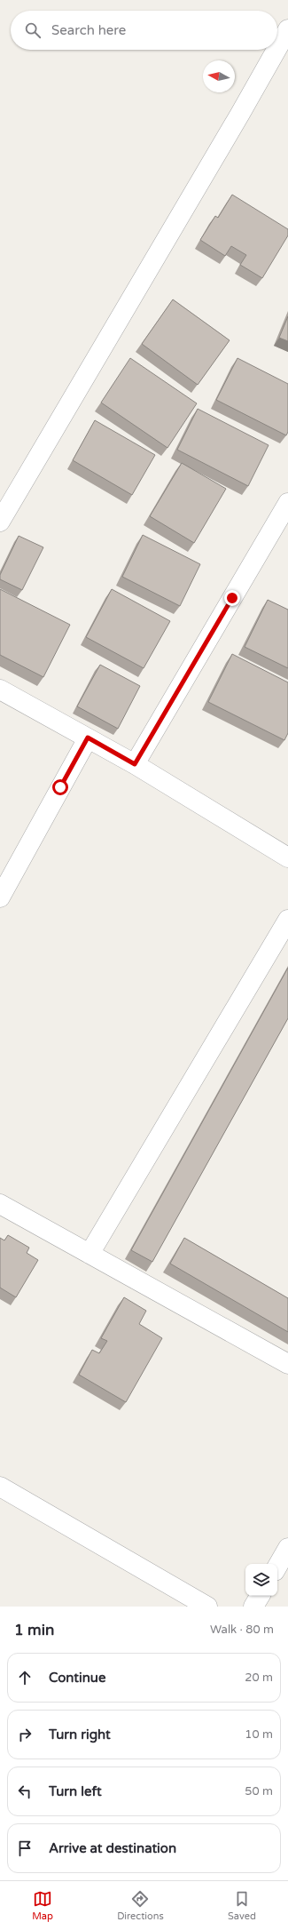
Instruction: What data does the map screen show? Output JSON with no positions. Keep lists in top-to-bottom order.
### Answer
{
  "north": "left",
  "page": {
    "search": "Search here",
    "heading": ["1 min", "Walk · 80 m"],
    "list": [
      ["Continue", "20 m"],
      ["Turn right", "10 m"],
      ["Turn left", "50 m"],
      "Arrive at destination"
    ],
    "nav": ["Map", "Directions", "Saved"]
  }
}
